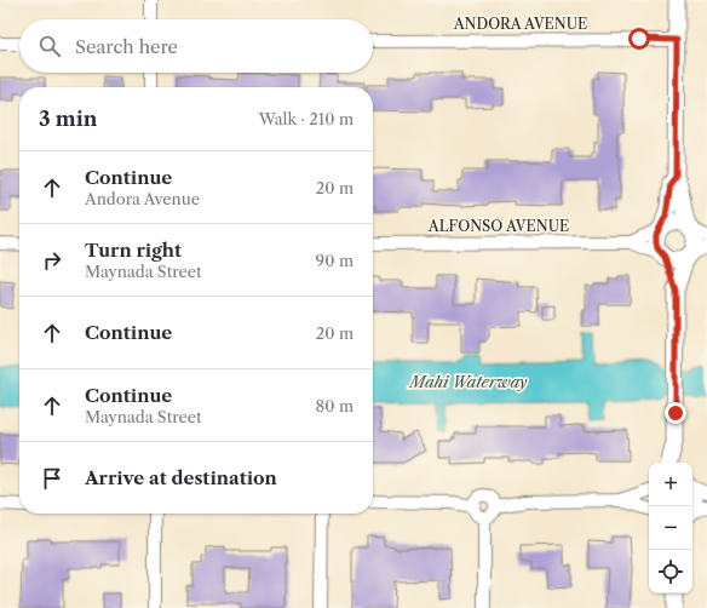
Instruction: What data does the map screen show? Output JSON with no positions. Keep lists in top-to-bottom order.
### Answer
{
  "streets": {
    "street": ["ANDORA AVENUE", "ALFONSO AVENUE"]
  },
  "water": ["Mahi Waterway"],
  "page": {
    "search": "Search here",
    "heading": ["3 min", "Walk · 210 m"],
    "list": [
      ["Continue", "Andora Avenue", "20 m"],
      ["Turn right", "Maynada Street", "90 m"],
      ["Continue", "20 m"],
      ["Continue", "Maynada Street", "80 m"],
      "Arrive at destination"
    ],
    "map_buttons": ["+", "−"]
  }
}
